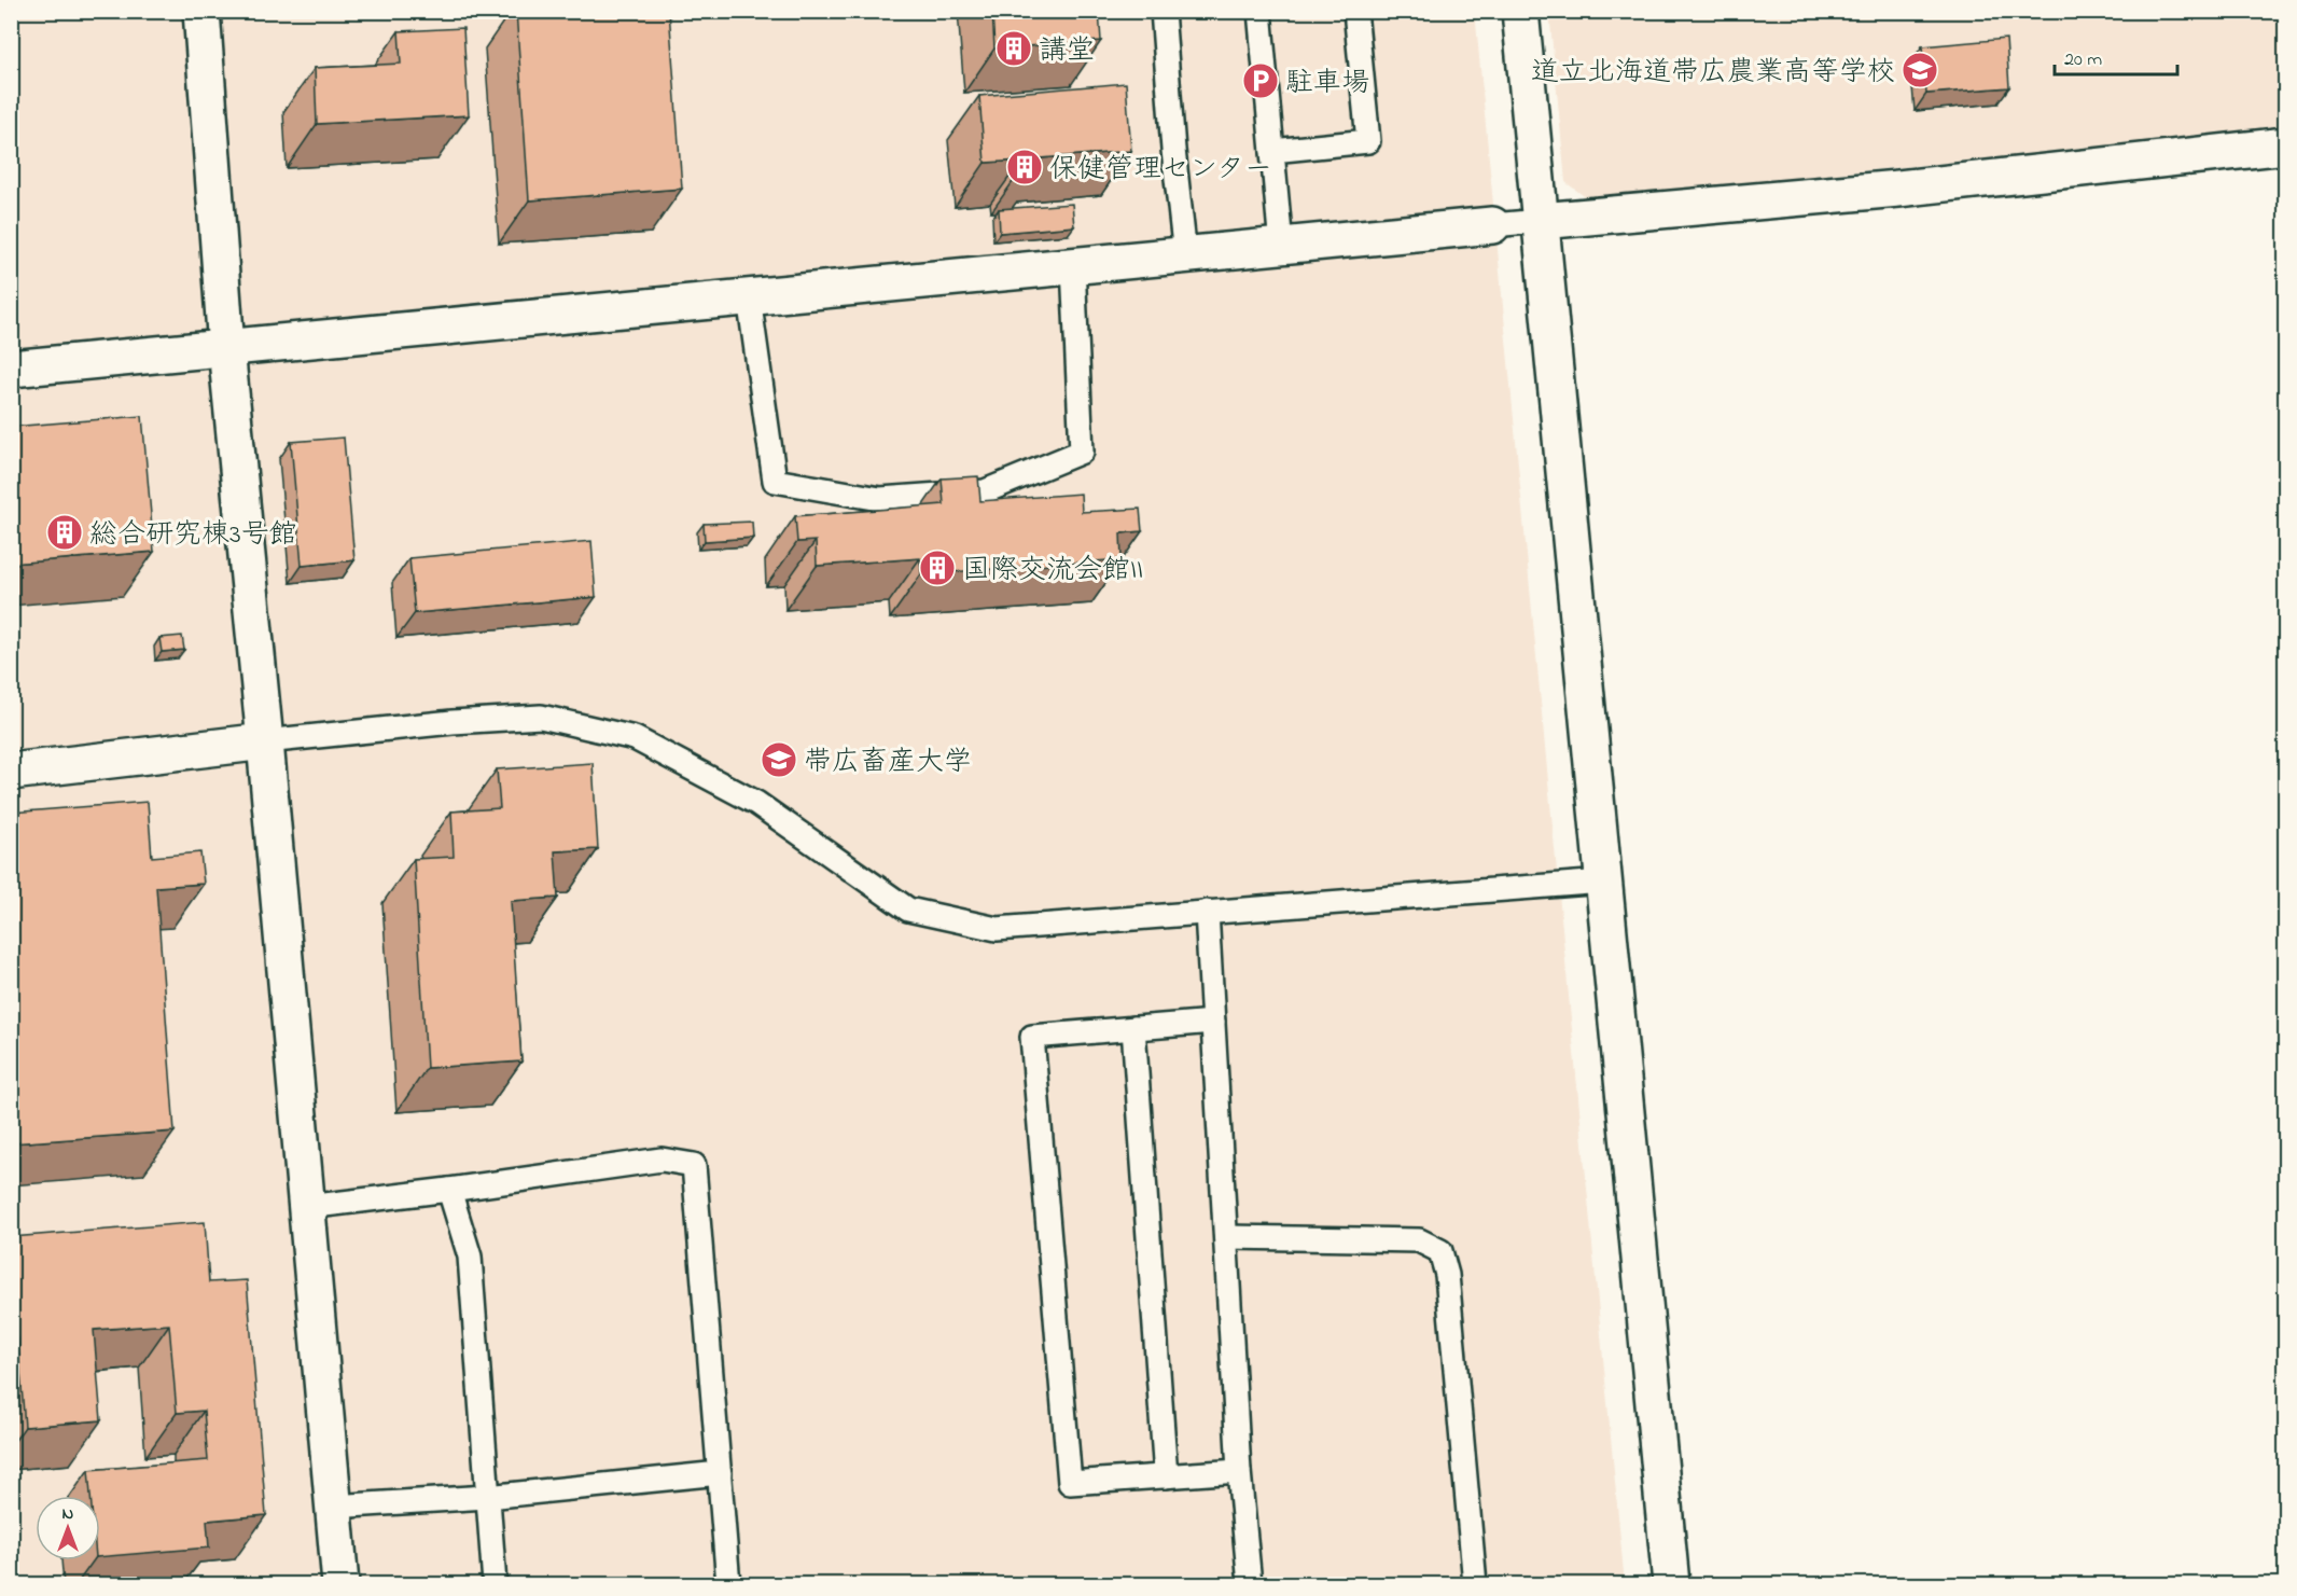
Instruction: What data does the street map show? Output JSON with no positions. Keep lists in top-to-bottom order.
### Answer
{
  "places": {
    "building": [
      "講堂",
      "保健管理センター",
      "総合研究棟3号館",
      "国際交流会館II"
    ],
    "school or university": ["道立北海道帯広農業高等学校", "帯広畜産大学"],
    "parking": ["駐車場"]
  },
  "scale_bar": "20 m",
  "north": "top"
}
